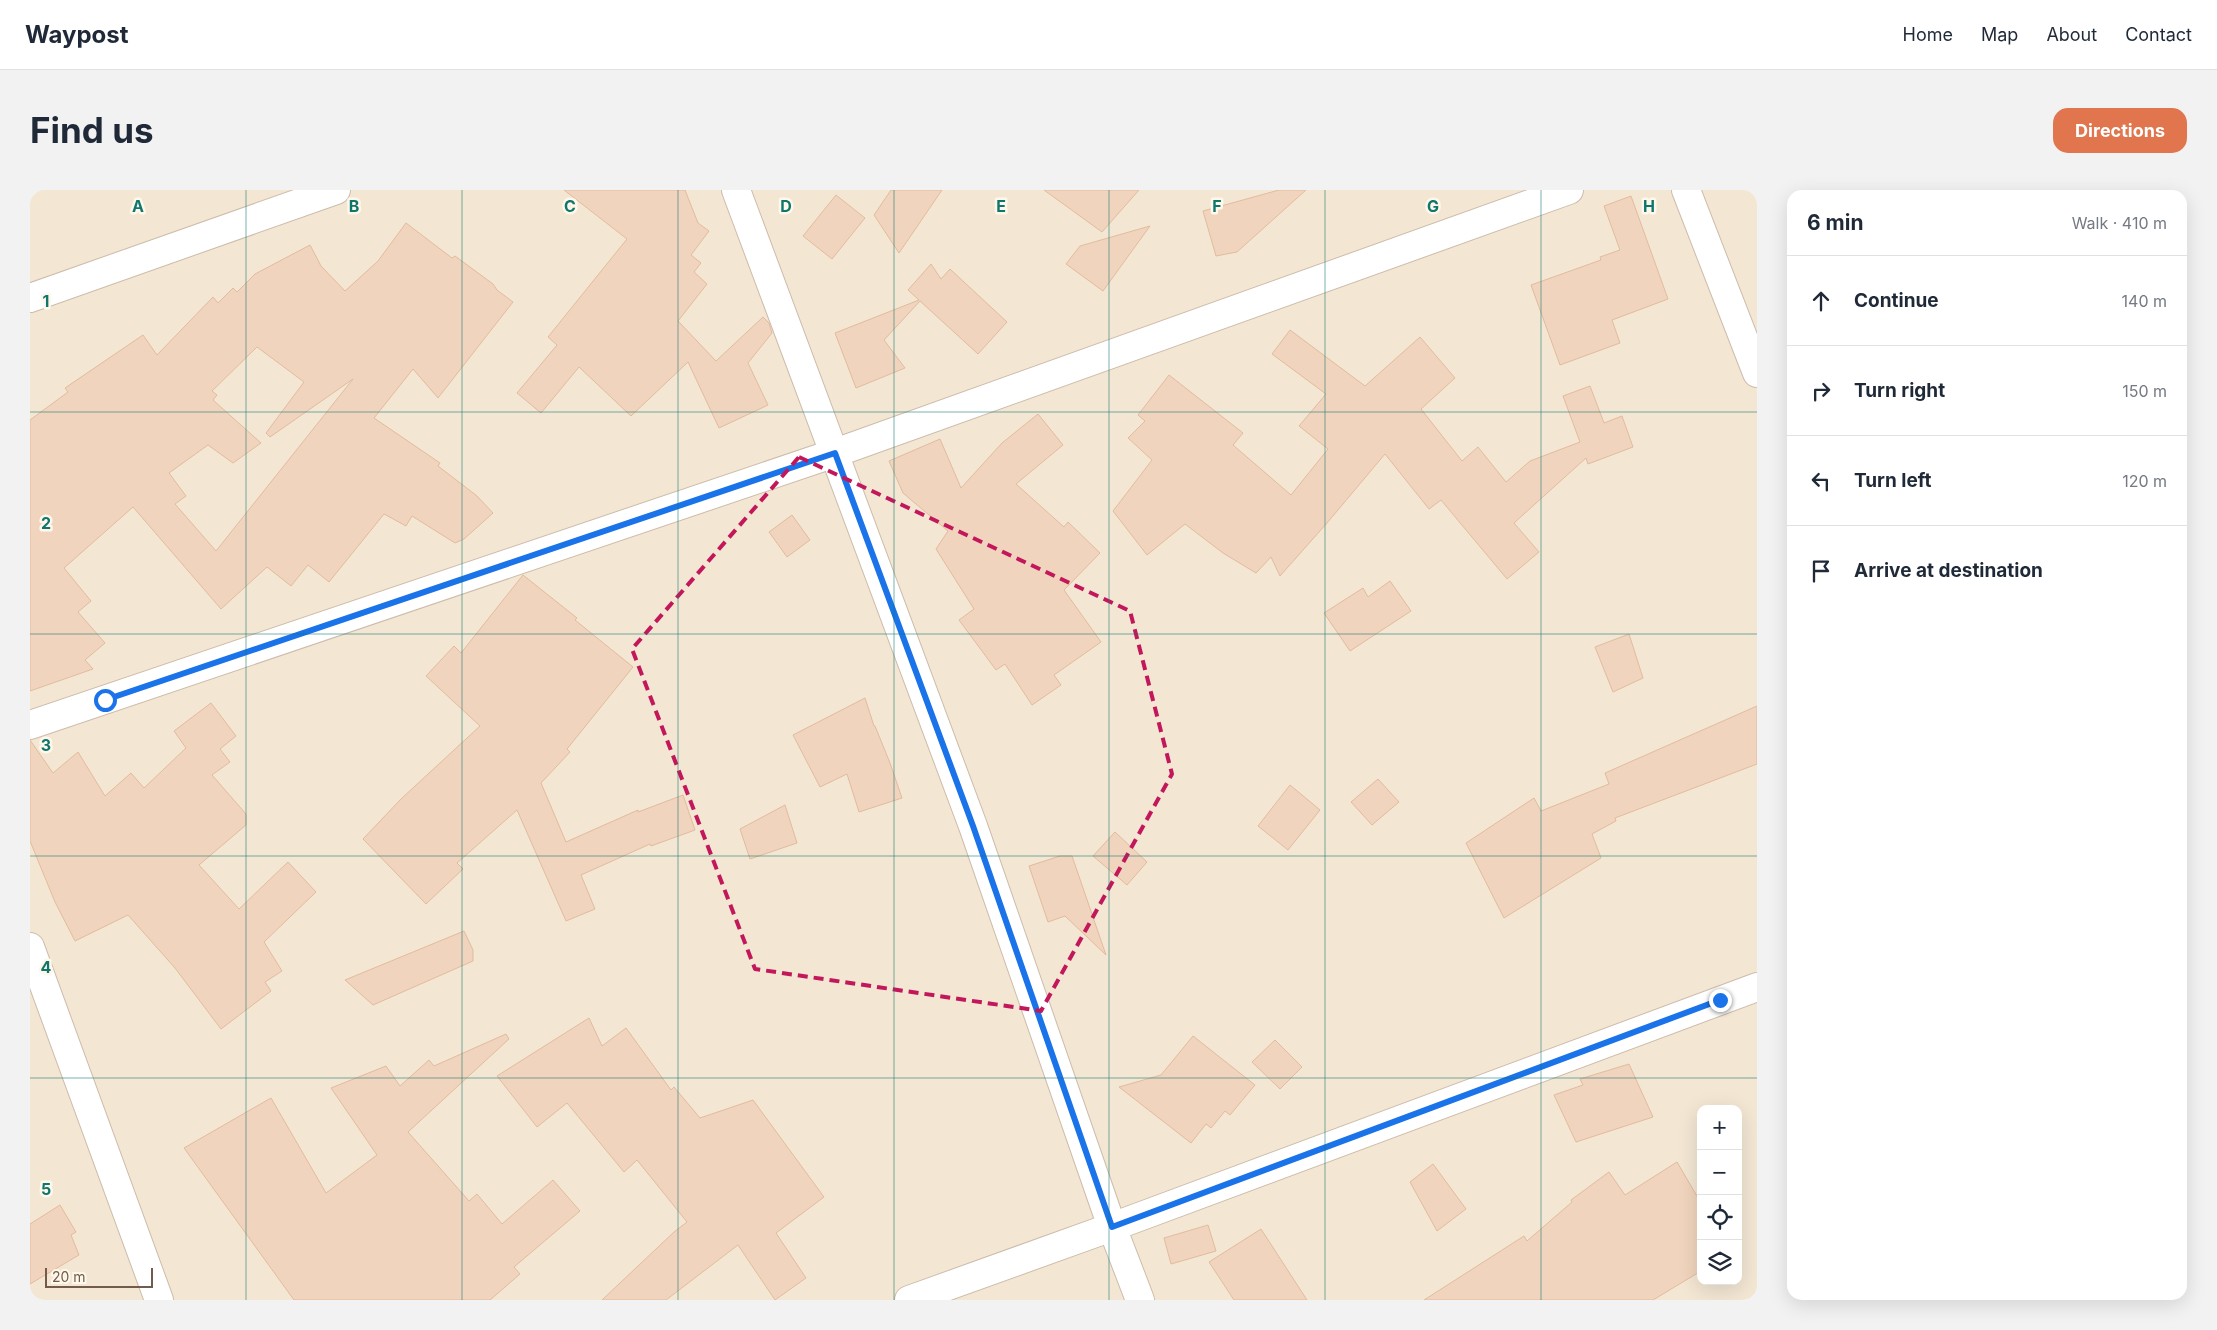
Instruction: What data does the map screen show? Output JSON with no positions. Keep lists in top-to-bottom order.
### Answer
{
  "scale_bar": "20 m",
  "page": {
    "header": "Waypost",
    "nav": [
      "Home",
      "Map",
      "About",
      "Contact"
    ],
    "buttons": "Directions",
    "title": "Find us",
    "heading": ["6 min", "Walk · 410 m"],
    "list": [
      ["Continue", "140 m"],
      ["Turn right", "150 m"],
      ["Turn left", "120 m"],
      "Arrive at destination"
    ],
    "map_buttons": ["+", "−"],
    "scale": "20 m"
  },
  "grid": {
    "columns": [
      "A",
      "B",
      "C",
      "D",
      "E",
      "F",
      "G",
      "H"
    ],
    "rows": [
      "1",
      "2",
      "3",
      "4",
      "5"
    ]
  }
}
